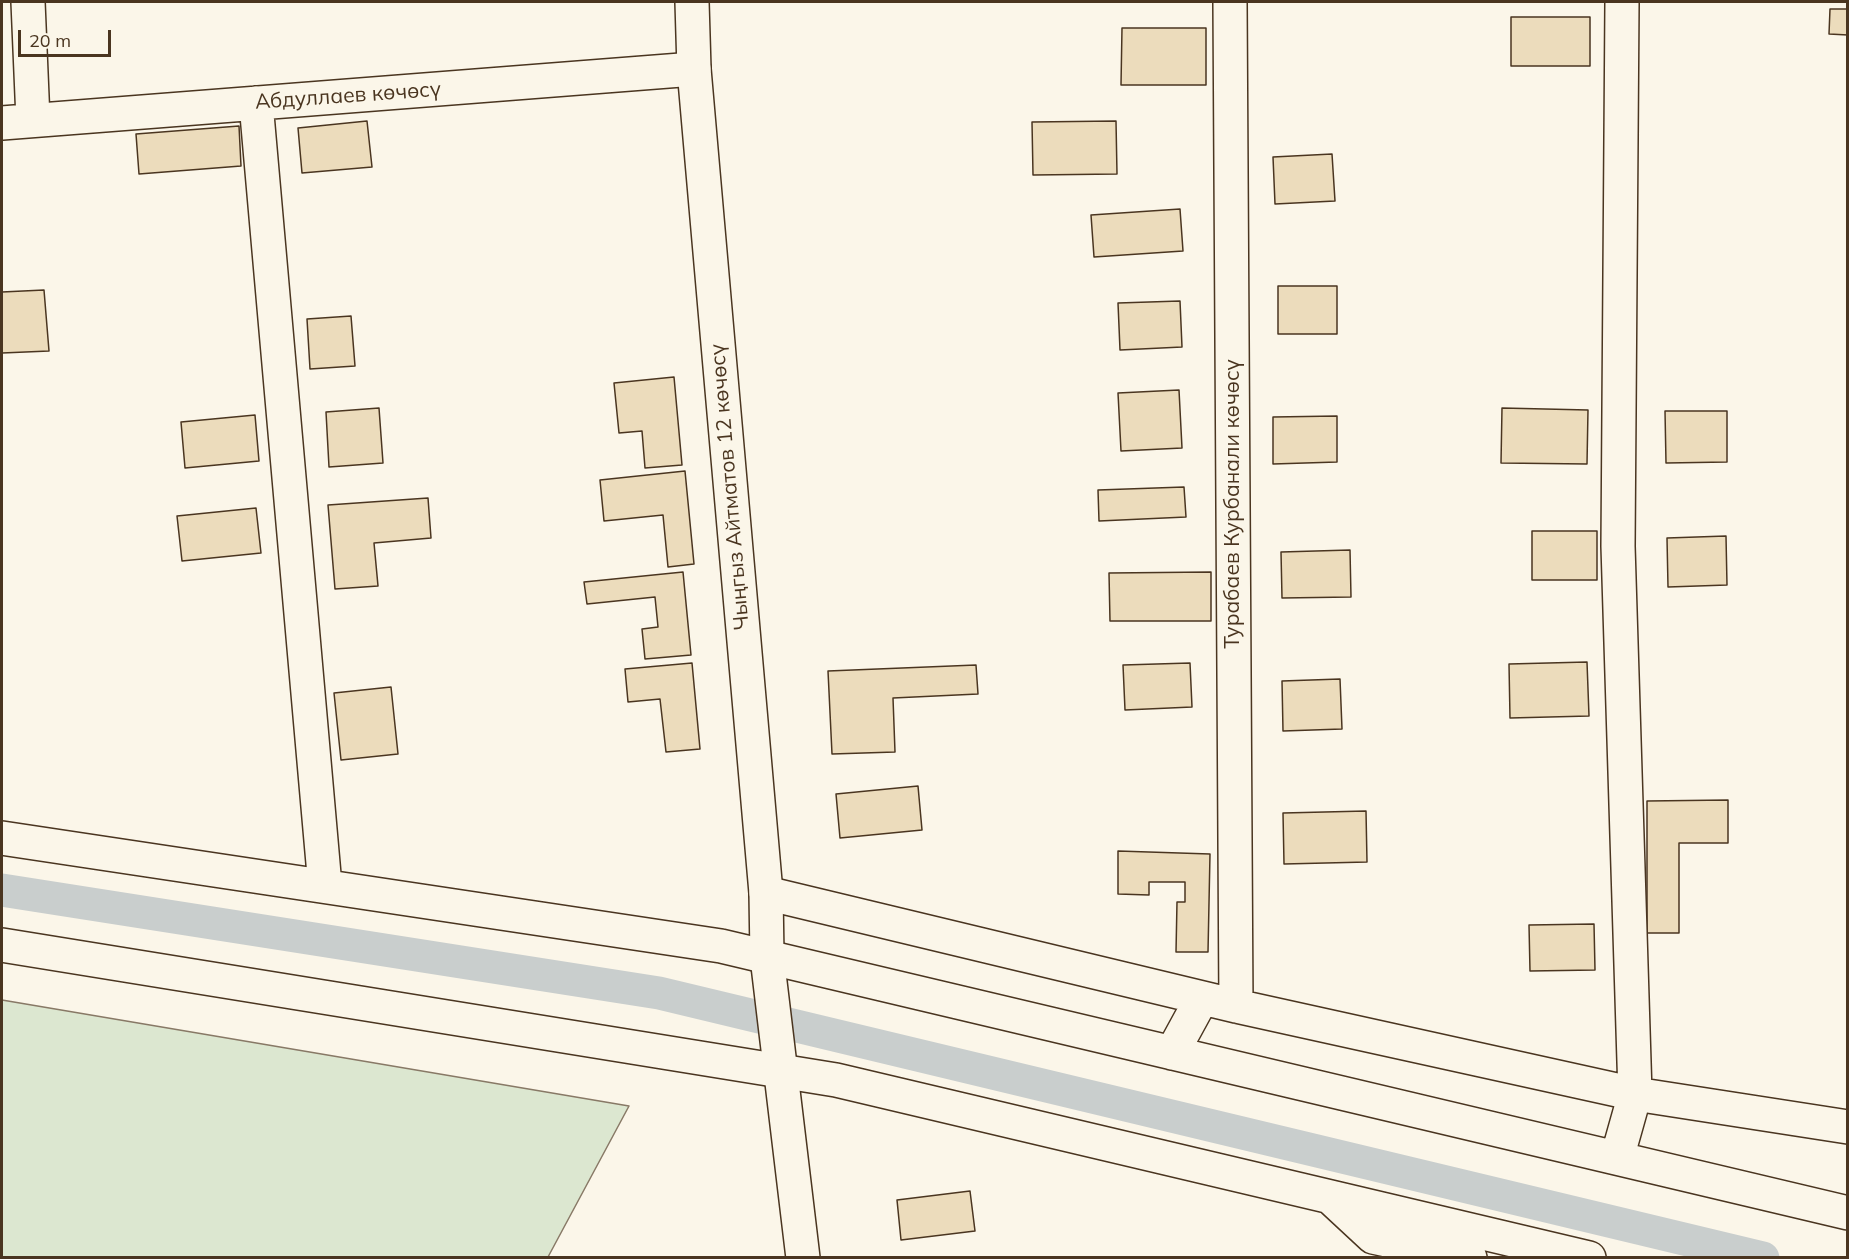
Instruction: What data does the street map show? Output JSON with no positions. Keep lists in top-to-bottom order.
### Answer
{
  "streets": {
    "street": ["Абдуллаев көчөсү", "Чыңгыз Айтматов 12 көчөсү", "Турабаев Курбанали көчөсү"]
  },
  "crossings": [
    ["Абдуллаев көчөсү", "Чыңгыз Айтматов 12 көчөсү"]
  ],
  "scale_bar": "20 m"
}
